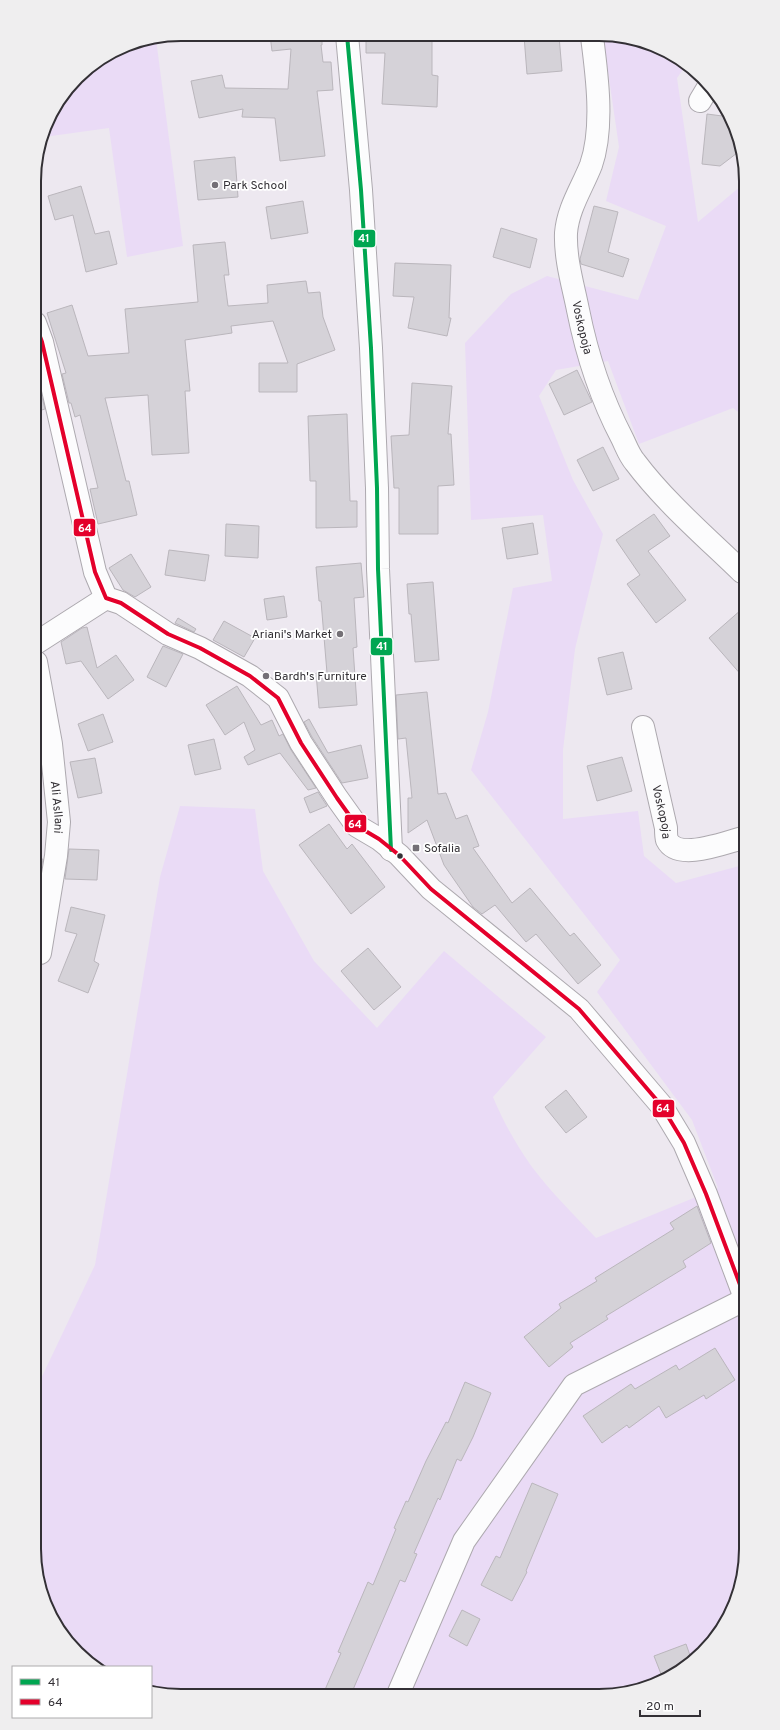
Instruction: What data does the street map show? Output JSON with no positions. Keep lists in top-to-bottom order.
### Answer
{
  "streets": {
    "street": ["Voskopoja", "Ali Asllani"]
  },
  "places": {
    "other": ["Park School", "Ariani's Market", "Bardh's Furniture"],
    "transit": ["Sofalia"]
  },
  "lines": ["transit line 41", "transit line 64"],
  "legend": ["41", "64"],
  "scale_bar": "20 m"
}
